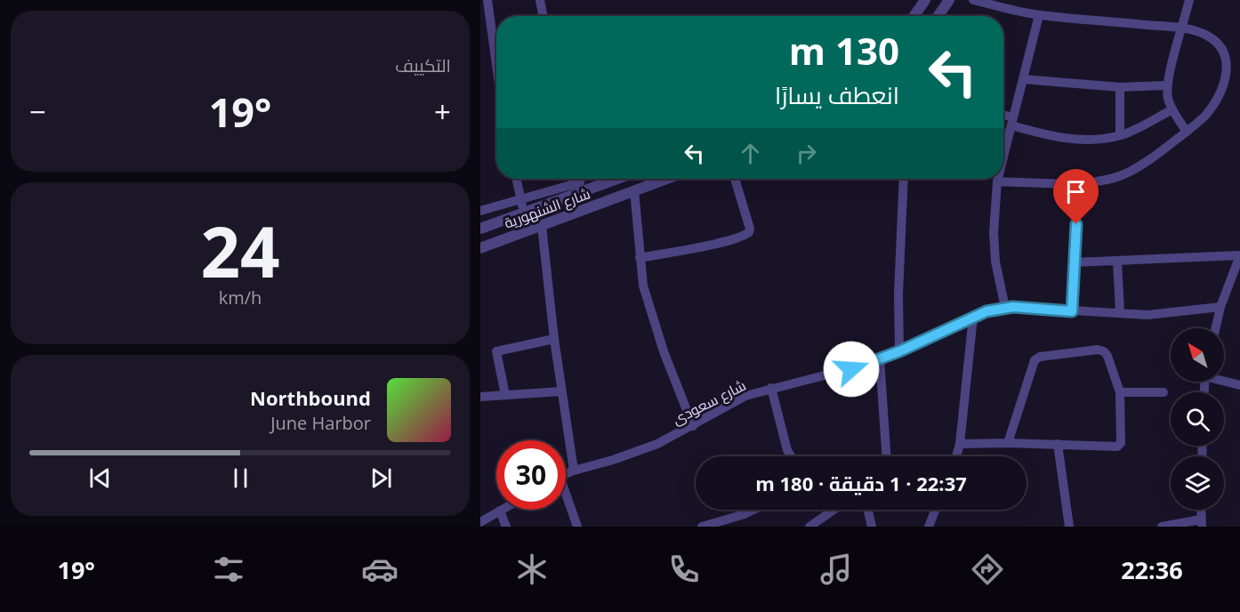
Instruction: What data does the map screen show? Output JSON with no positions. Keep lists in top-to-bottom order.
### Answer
{
  "streets": {
    "street": ["شارع الشنهورية", "شارع سعودى"]
  },
  "north": "top left",
  "page": {
    "tile": [
      "التكييف",
      ["24", "km/h"]
    ],
    "turn": ["130 m", "انعطف يسارًا"],
    "heat": ["−", "19°", "+"],
    "song": ["Northbound", "June Harbor"],
    "limit": "30",
    "trip": "22:37 · 1 دقيقة · 180 m",
    "tabs": ["22:36", "19°"]
  }
}
